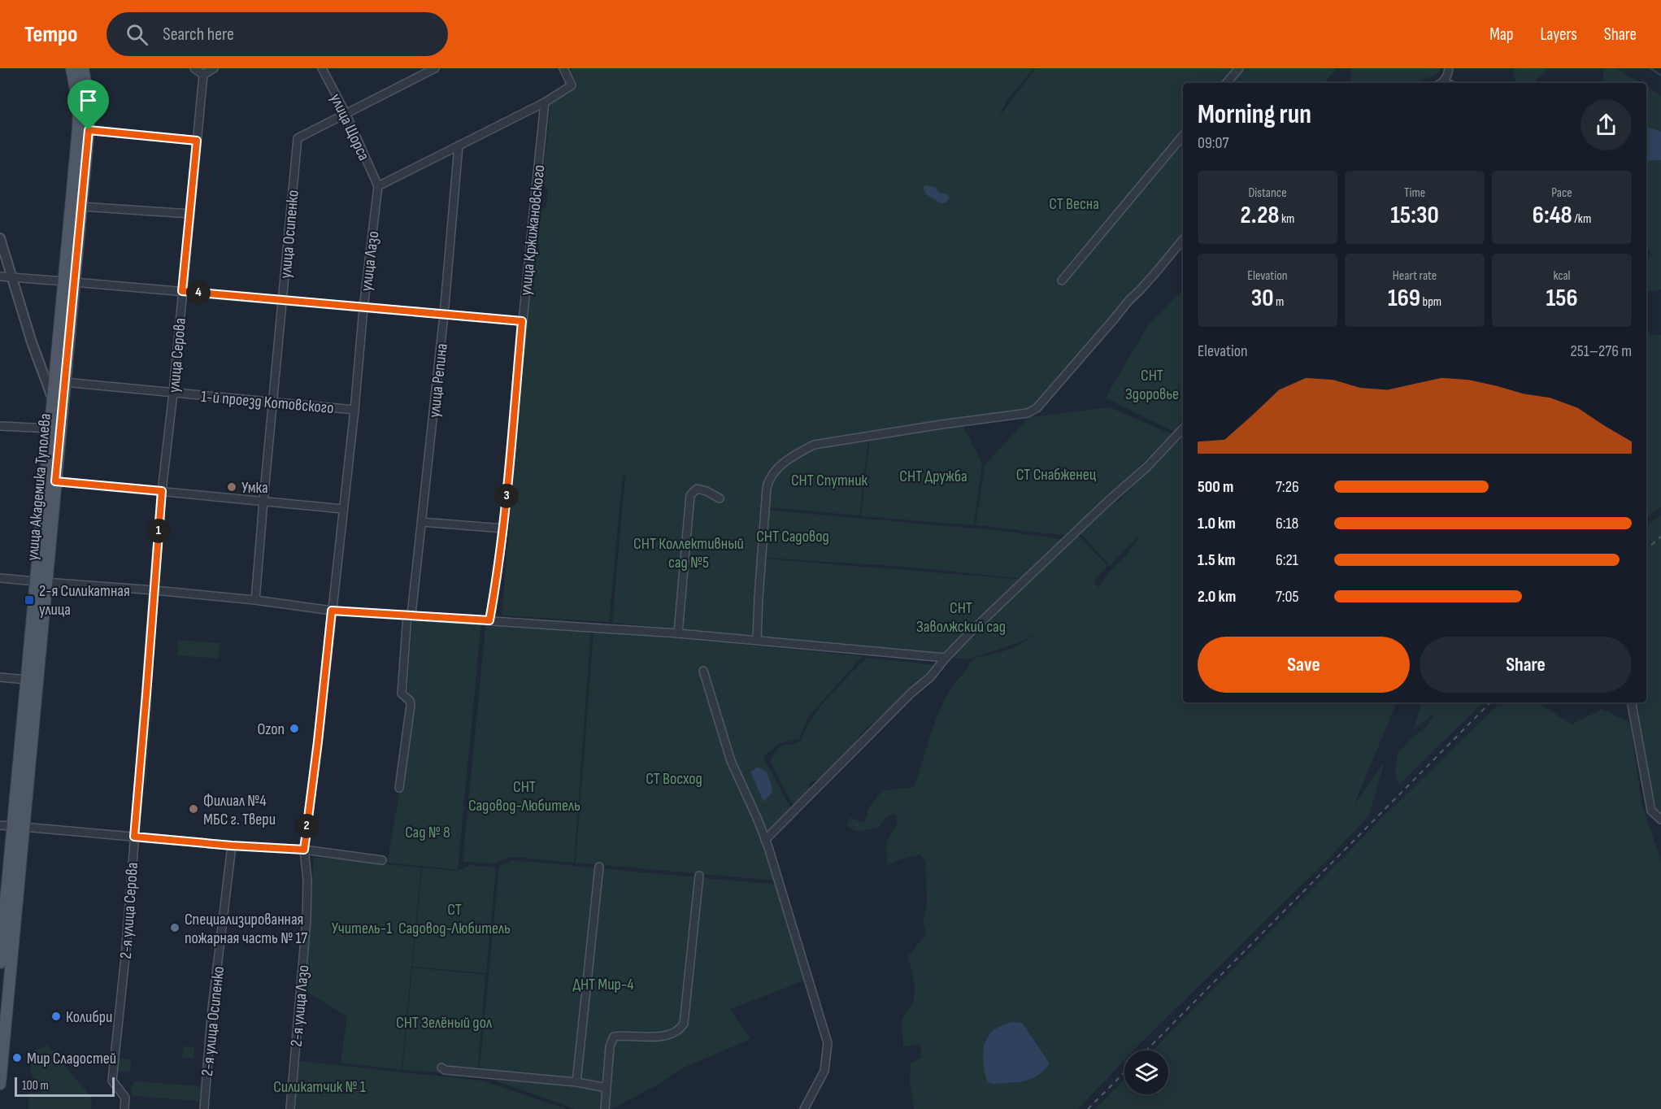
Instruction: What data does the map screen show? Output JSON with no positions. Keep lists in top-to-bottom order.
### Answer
{
  "streets": {
    "main road": ["улица Академика Туполева"],
    "street": [
      "улица Щорса",
      "улица Кржижановского",
      "улица Осипенко",
      "улица Лазо",
      "улица Серова",
      "улица Репина",
      "1-й проезд Котовского",
      "2-я улица Серова",
      "2-я улица Лазо",
      "2-я улица Осипенко"
    ]
  },
  "crossings": [
    ["улица Щорса", "улица Осипенко"],
    ["улица Щорса", "улица Лазо"],
    ["улица Осипенко", "1-й проезд Котовского"],
    ["улица Лазо", "1-й проезд Котовского"],
    ["улица Лазо", "2-я улица Лазо"],
    ["улица Серова", "1-й проезд Котовского"],
    ["улица Серова", "2-я улица Серова"],
    ["1-й проезд Котовского", "улица Академика Туполева"]
  ],
  "parks": [
    "СТ Весна",
    "СНТ Здоровье",
    "СТ Снабженец",
    "СНТ Дружба",
    "СНТ Спутник",
    "СНТ Садовод",
    "СНТ Коллективный сад №5",
    "СНТ Заволжский сад",
    "СТ Восход",
    "СНТ Садовод-Любитель",
    "Сад № 8",
    "СТ Садовод-Любитель",
    "Учитель-1",
    "ДНТ Мир-4",
    "СНТ Зелёный дол",
    "Силикатчик № 1"
  ],
  "places": {
    "other": [
      "Умка",
      "Ozon",
      "Филиал №4 МБС г. Твери",
      "Специализированная пожарная часть № 17",
      "Колибри",
      "Мир Сладостей"
    ],
    "transit": ["2-я Силикатная улица"]
  },
  "scale_bar": "100 m",
  "page": {
    "header": "Tempo",
    "search": "Search here",
    "nav": ["Map", "Layers", "Share"],
    "heading": ["Morning run", "09:07"],
    "stats": [
      ["Distance", "2.28 km"],
      ["Time", "15:30"],
      ["Pace", "6:48 /km"],
      ["Elevation", "30 m"],
      ["Heart rate", "169 bpm"],
      ["kcal", "156"]
    ],
    "pins": [
      "4",
      "3",
      "1",
      "2"
    ],
    "chart": ["Elevation", "251–276 m"],
    "list": [
      {
        "name": "500 m",
        "note": "7:26"
      },
      {
        "name": "1.0 km",
        "note": "6:18"
      },
      {
        "name": "1.5 km",
        "note": "6:21"
      },
      {
        "name": "2.0 km",
        "note": "7:05"
      }
    ],
    "buttons": ["Save", "Share"],
    "scale": "100 m"
  }
}
